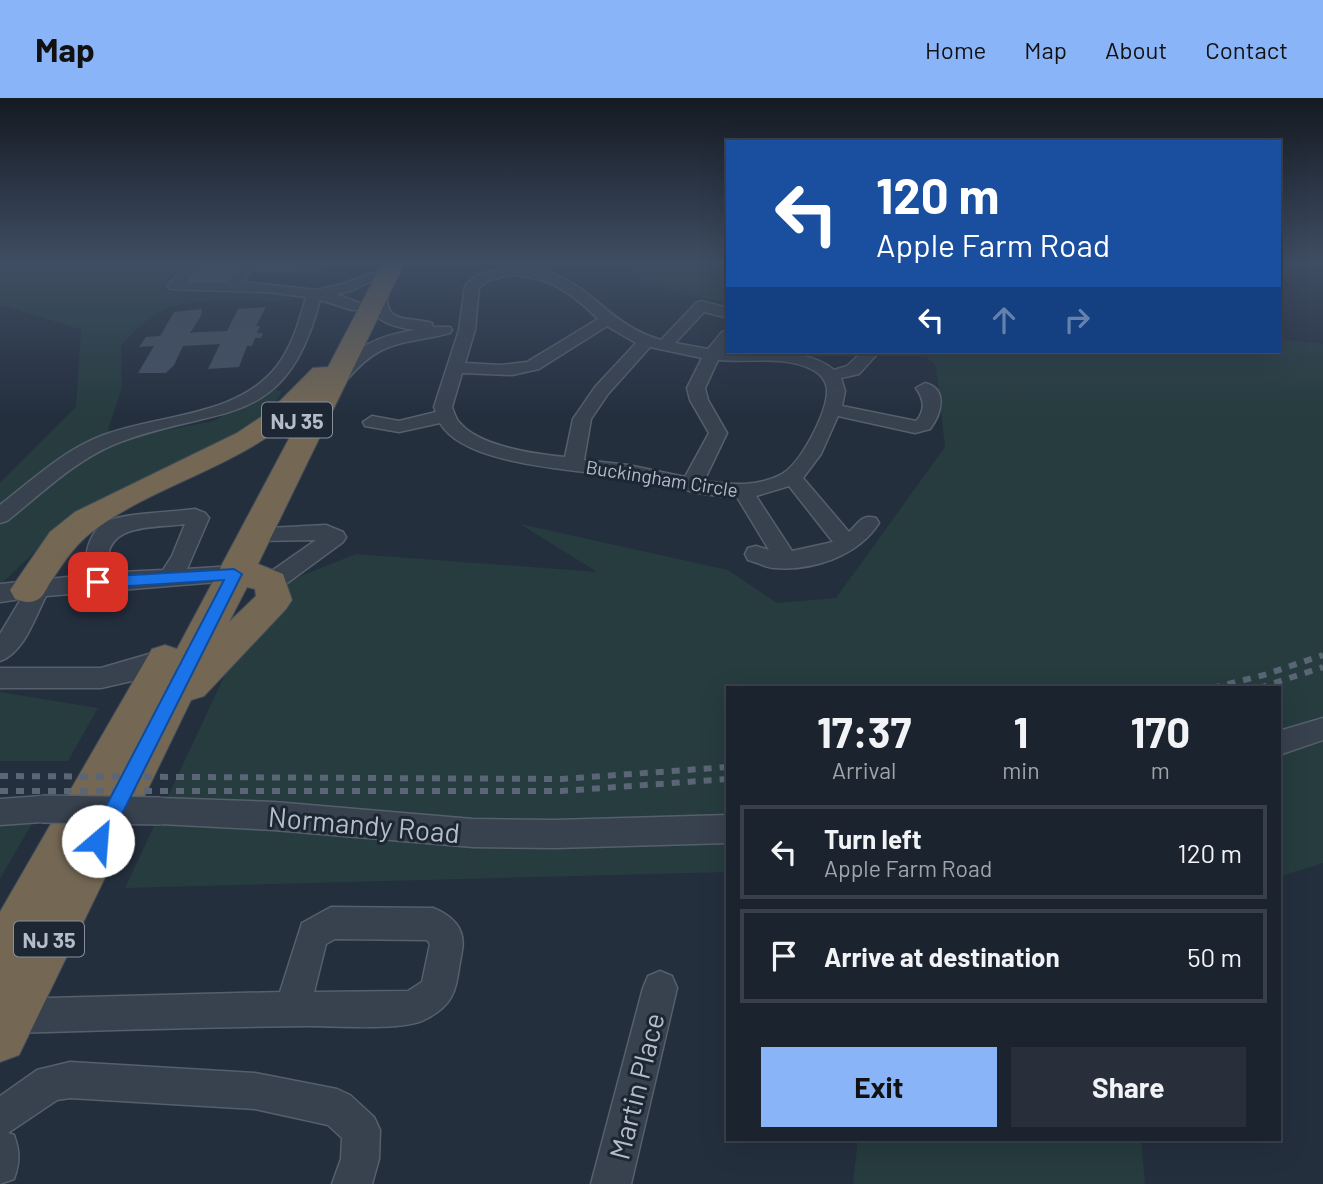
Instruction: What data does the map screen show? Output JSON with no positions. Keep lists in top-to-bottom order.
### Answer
{
  "streets": {
    "highway": ["NJ 35"],
    "street": ["Buckingham Circle", "Normandy Road", "Martin Place"]
  },
  "page": {
    "header": "Map",
    "nav": [
      "Home",
      "Map",
      "About",
      "Contact"
    ],
    "turn": ["120 m", "Apple Farm Road"],
    "eta": [
      "17:37",
      "Arrival",
      "1",
      "min",
      "170",
      "m"
    ],
    "list": [
      {
        "name": "Turn left",
        "note": "Apple Farm Road",
        "value": "120 m"
      },
      {
        "name": "Arrive at destination",
        "value": "50 m"
      }
    ],
    "buttons": ["Exit", "Share"]
  }
}
